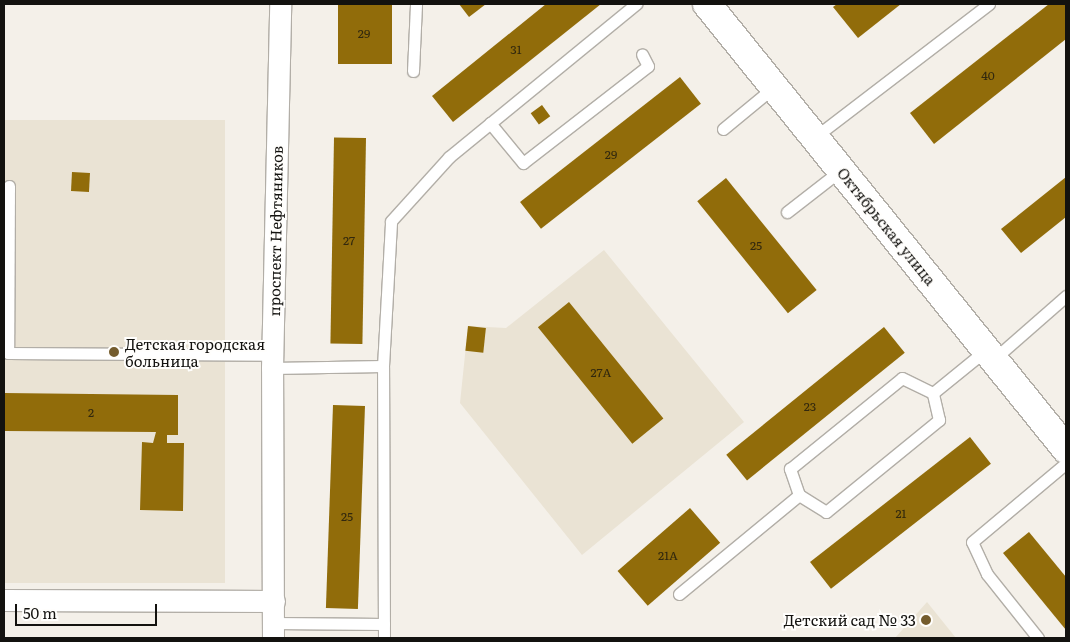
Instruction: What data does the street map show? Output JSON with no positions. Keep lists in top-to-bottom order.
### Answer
{
  "streets": {
    "street": ["Октябрьская улица", "проспект Нефтяников"]
  },
  "places": ["Детская городская больница", "Детский сад № 33"],
  "house_numbers": [
    "29",
    "31",
    "40",
    "29",
    "27",
    "25",
    "27А",
    "23",
    "2",
    "21",
    "25",
    "21А"
  ],
  "scale_bar": "50 m"
}
